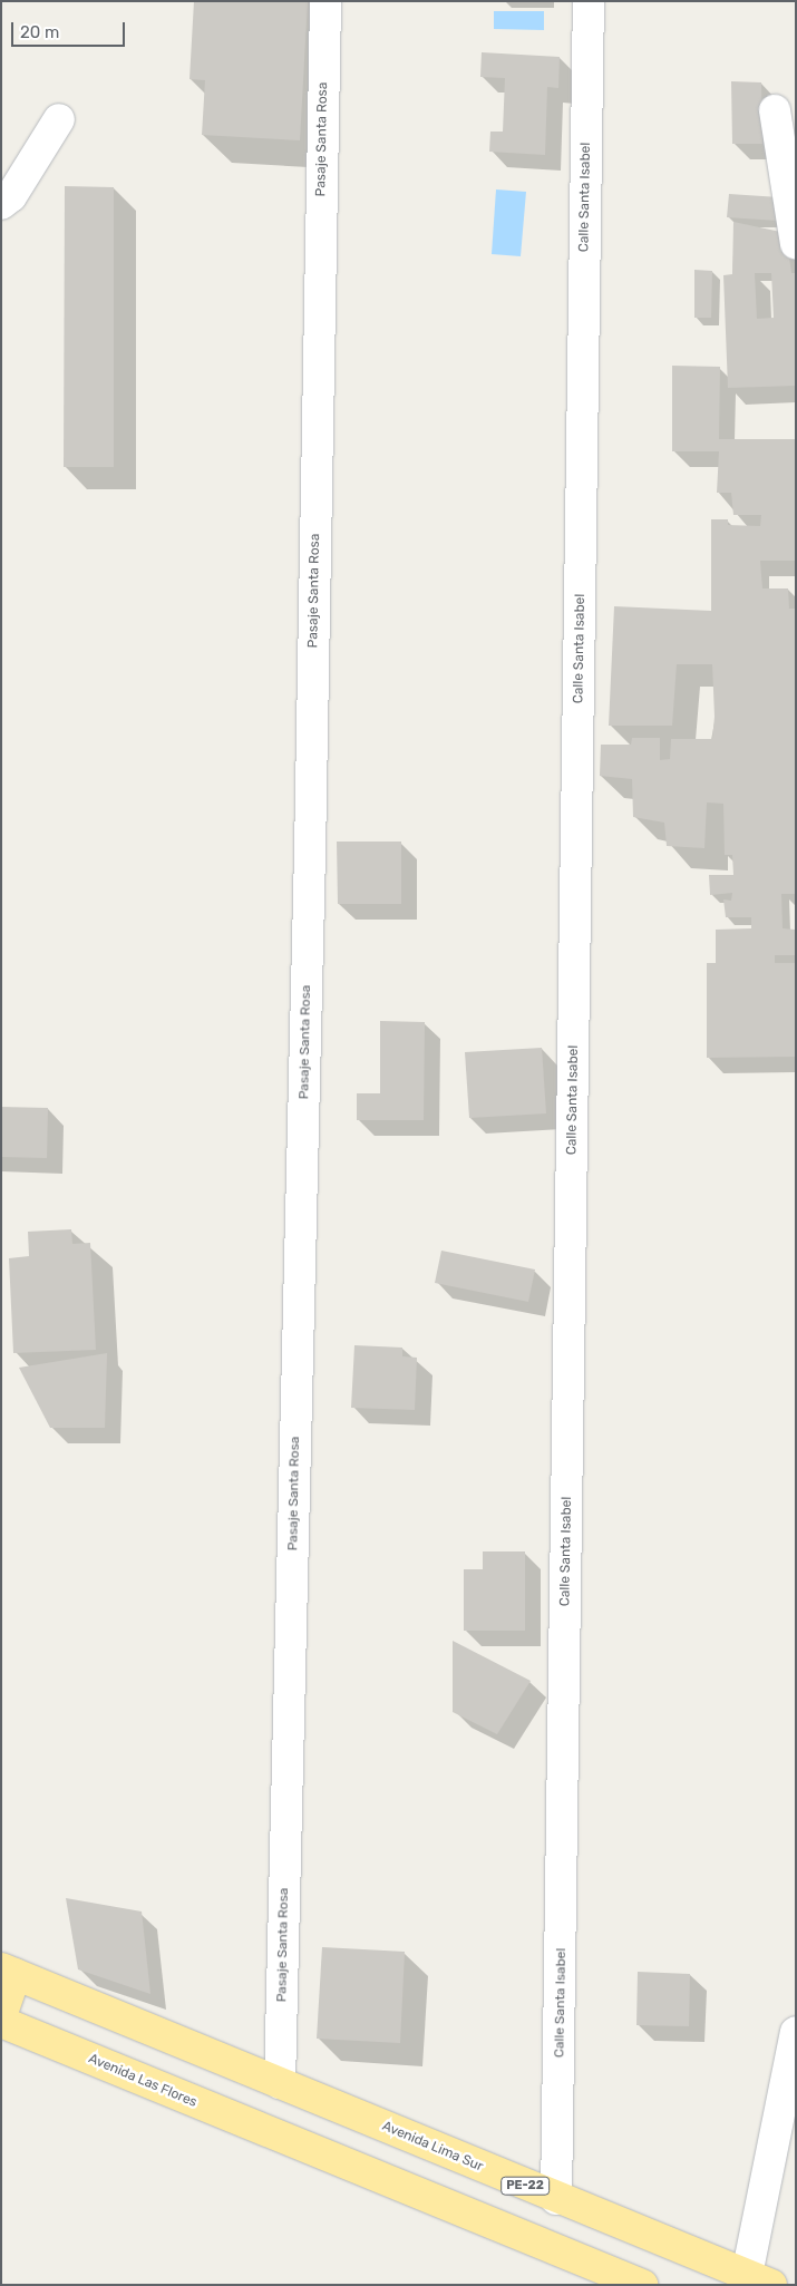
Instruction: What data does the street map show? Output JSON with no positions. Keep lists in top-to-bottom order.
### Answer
{
  "streets": {
    "highway": ["Avenida Las Flores", "Avenida Lima Sur", "PE-22"],
    "street": ["Pasaje Santa Rosa", "Calle Santa Isabel"]
  },
  "crossings": [
    ["Pasaje Santa Rosa", "Avenida Lima Sur"],
    ["Pasaje Santa Rosa", "PE-22"],
    ["Calle Santa Isabel", "Avenida Lima Sur"],
    ["Avenida Lima Sur", "PE-22"]
  ],
  "scale_bar": "20 m"
}
